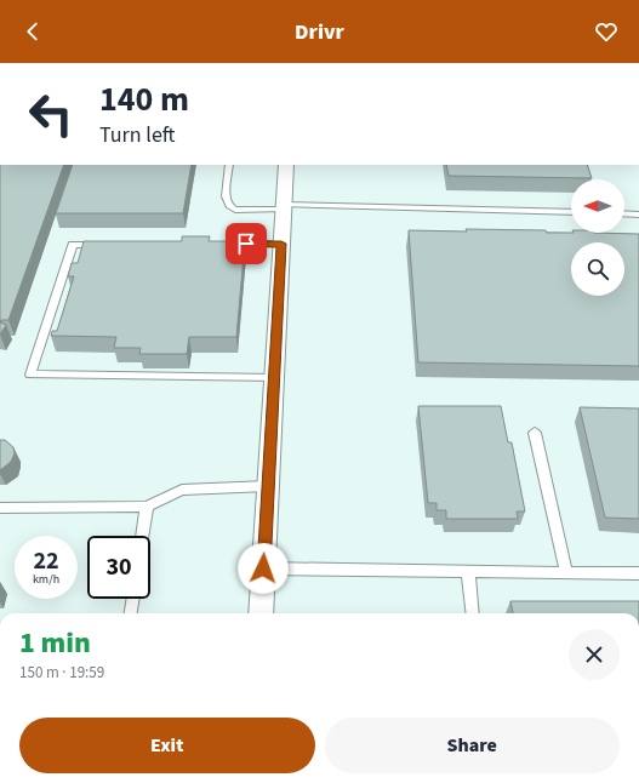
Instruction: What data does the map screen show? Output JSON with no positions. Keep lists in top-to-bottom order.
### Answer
{
  "north": "left",
  "page": {
    "header": "Drivr",
    "turn": ["140 m", "Turn left"],
    "speed": "22 km/h",
    "limit": "30",
    "heading": ["1 min", "150 m · 19:59"],
    "buttons": ["Exit", "Share"]
  }
}
